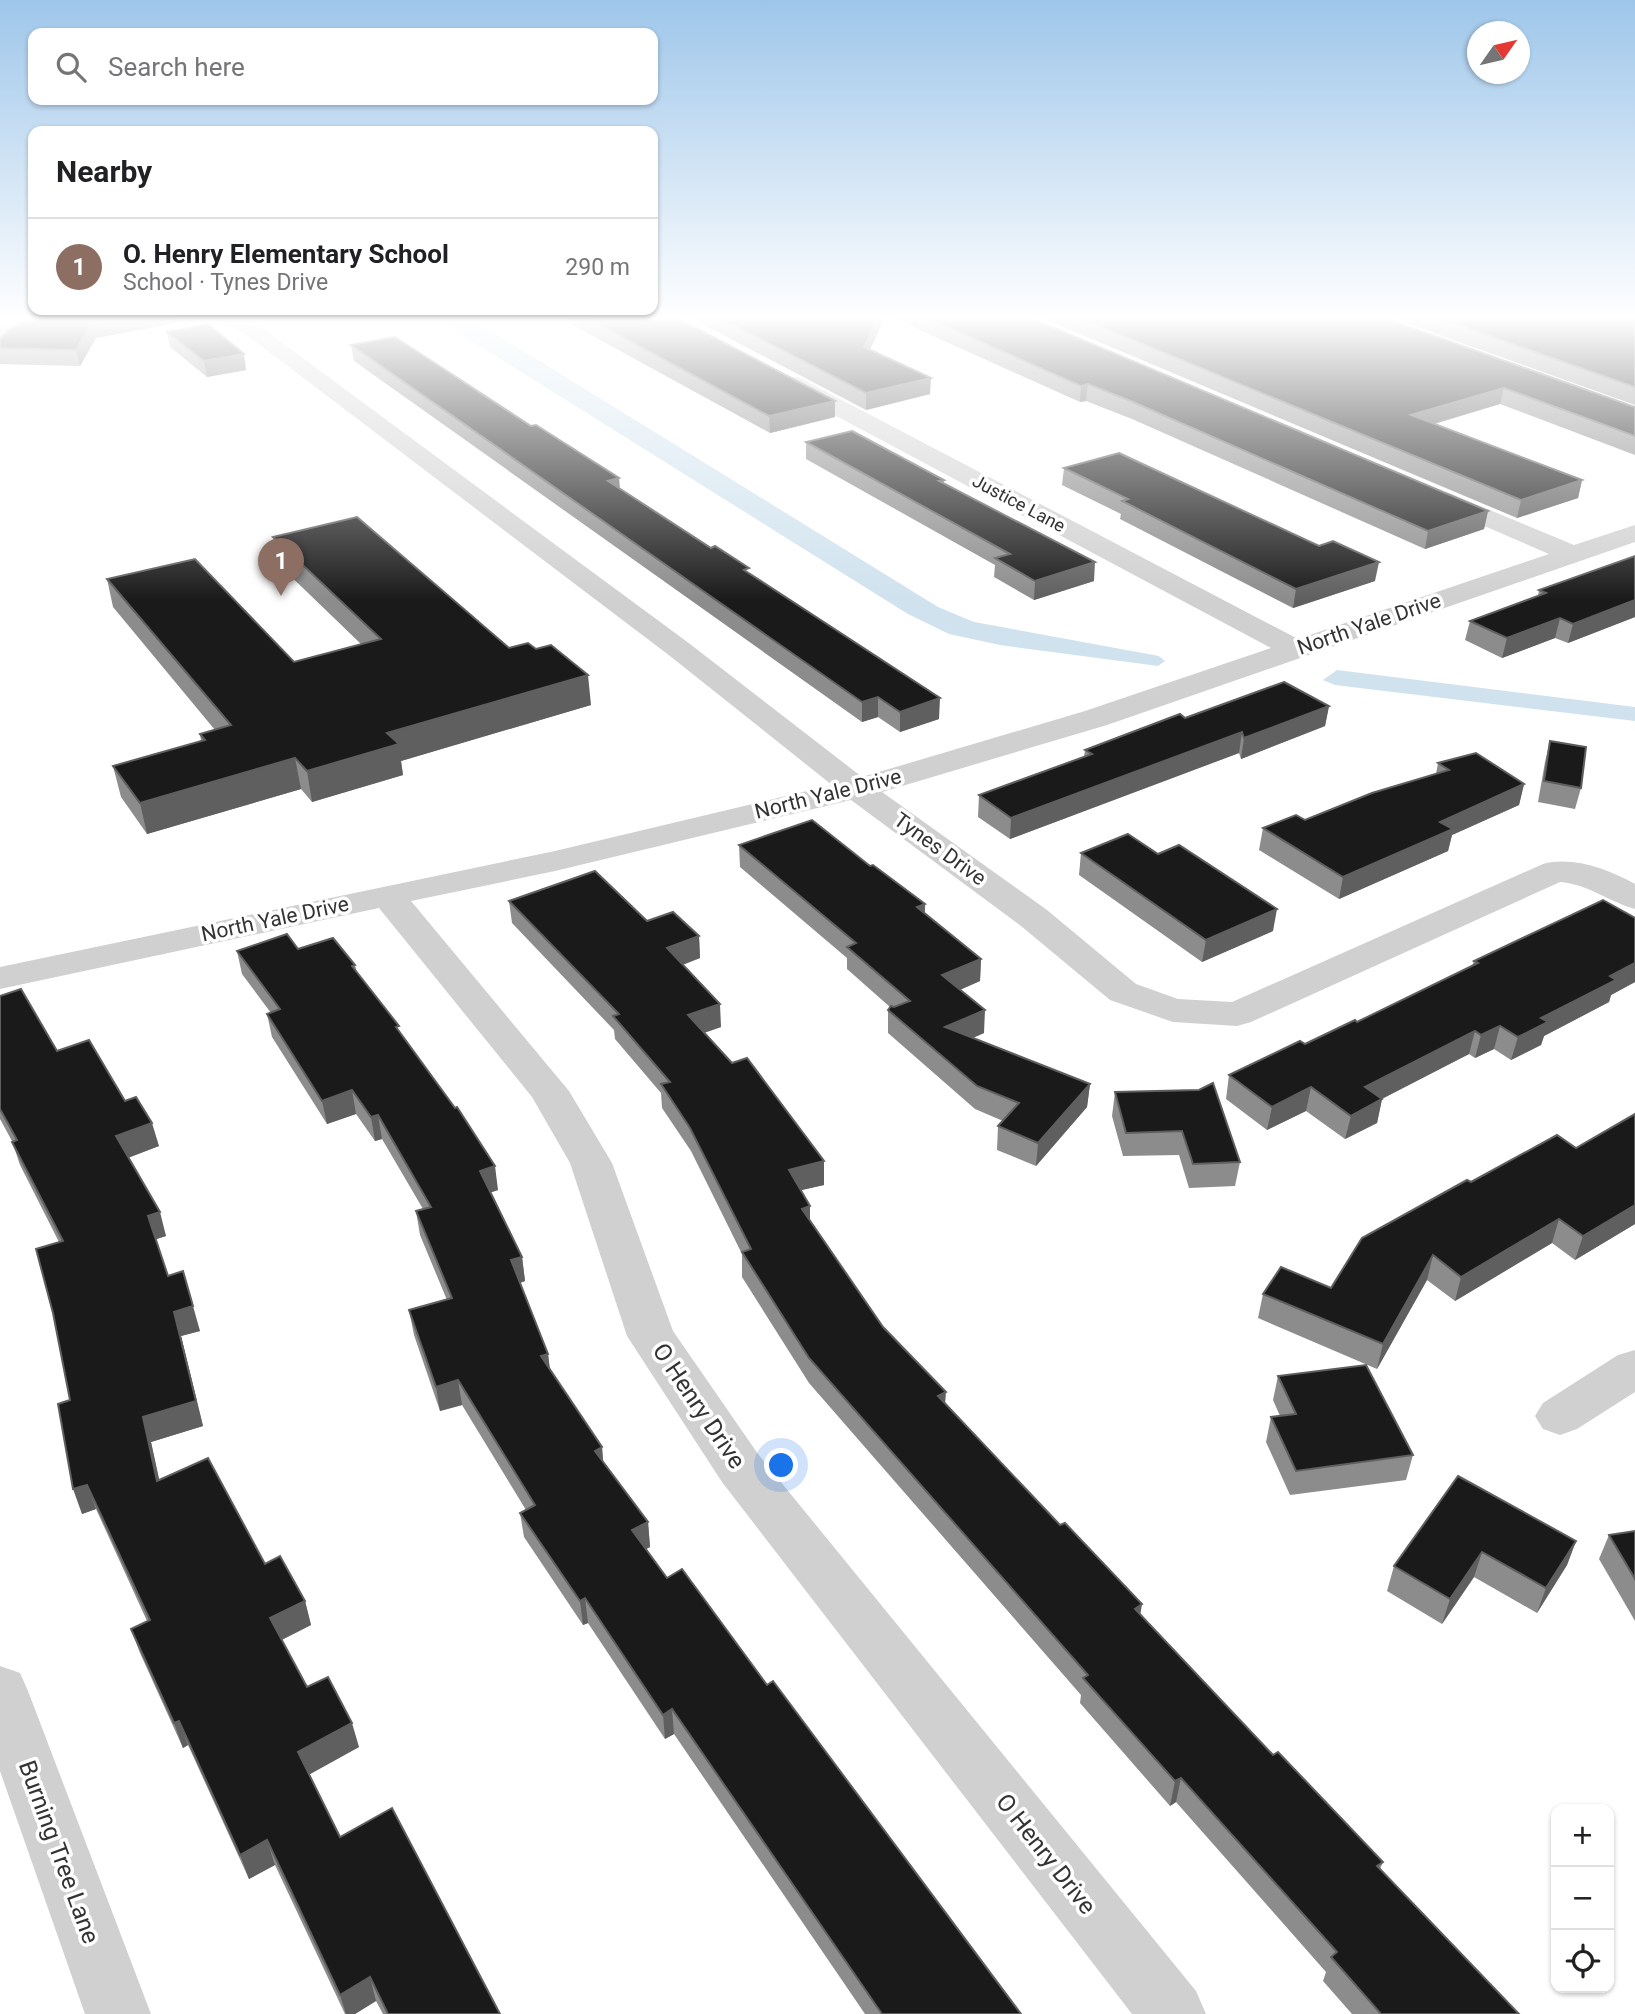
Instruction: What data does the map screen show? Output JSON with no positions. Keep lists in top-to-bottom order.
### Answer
{
  "streets": {
    "street": [
      "Justice Lane",
      "North Yale Drive",
      "Tynes Drive",
      "O Henry Drive",
      "Burning Tree Lane"
    ]
  },
  "crossings": [
    ["Justice Lane", "North Yale Drive"],
    ["North Yale Drive", "Tynes Drive"],
    ["North Yale Drive", "O Henry Drive"]
  ],
  "north": "top right",
  "page": {
    "search": "Search here",
    "heading": "Nearby",
    "list": [
      {
        "mark": "1",
        "name": "O. Henry Elementary School",
        "note": "School · Tynes Drive",
        "value": "290 m"
      }
    ],
    "pins": "1",
    "map_buttons": ["+", "−"]
  }
}
